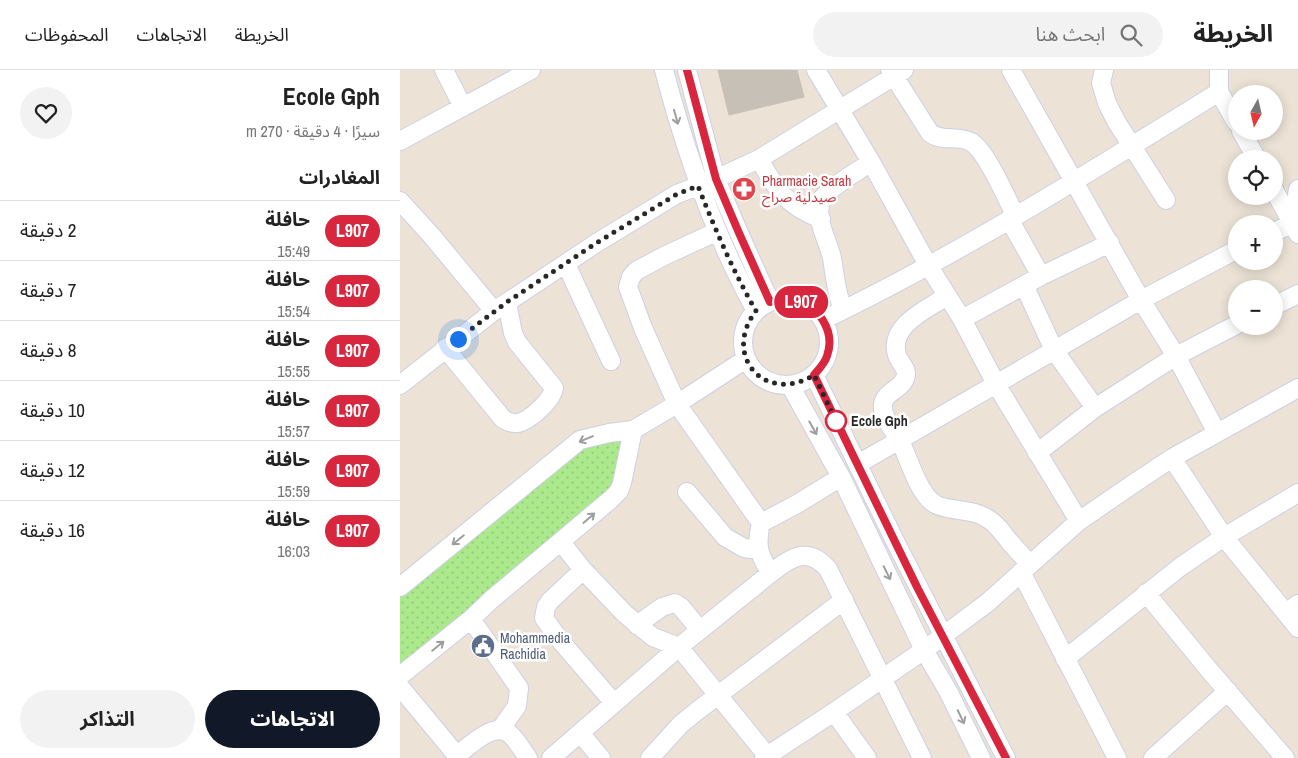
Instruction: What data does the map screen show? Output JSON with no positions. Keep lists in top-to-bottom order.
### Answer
{
  "places": {
    "pharmacy": ["Pharmacie Sarah صيدلية صراح"],
    "other": ["Ecole Gph"],
    "public building": ["Mohammedia Rachidia"]
  },
  "lines": ["bus line L907"],
  "north": "bottom",
  "page": {
    "header": "الخريطة",
    "search": "ابحث هنا",
    "nav": ["الخريطة", "الاتجاهات", "المحفوظات"],
    "on_map": "L907",
    "heading": [
      ["Ecole Gph", "سيرًا · 4 دقيقة · 270 m"],
      "المغادرات"
    ],
    "map_buttons": ["+", "−"],
    "list": [
      {
        "mark": "L907",
        "name": "حافلة",
        "note": "15:49",
        "value": "2 دقيقة"
      },
      {
        "mark": "L907",
        "name": "حافلة",
        "note": "15:54",
        "value": "7 دقيقة"
      },
      {
        "mark": "L907",
        "name": "حافلة",
        "note": "15:55",
        "value": "8 دقيقة"
      },
      {
        "mark": "L907",
        "name": "حافلة",
        "note": "15:57",
        "value": "10 دقيقة"
      },
      {
        "mark": "L907",
        "name": "حافلة",
        "note": "15:59",
        "value": "12 دقيقة"
      },
      {
        "mark": "L907",
        "name": "حافلة",
        "note": "16:03",
        "value": "16 دقيقة"
      }
    ],
    "buttons": ["الاتجاهات", "التذاكر"]
  }
}
